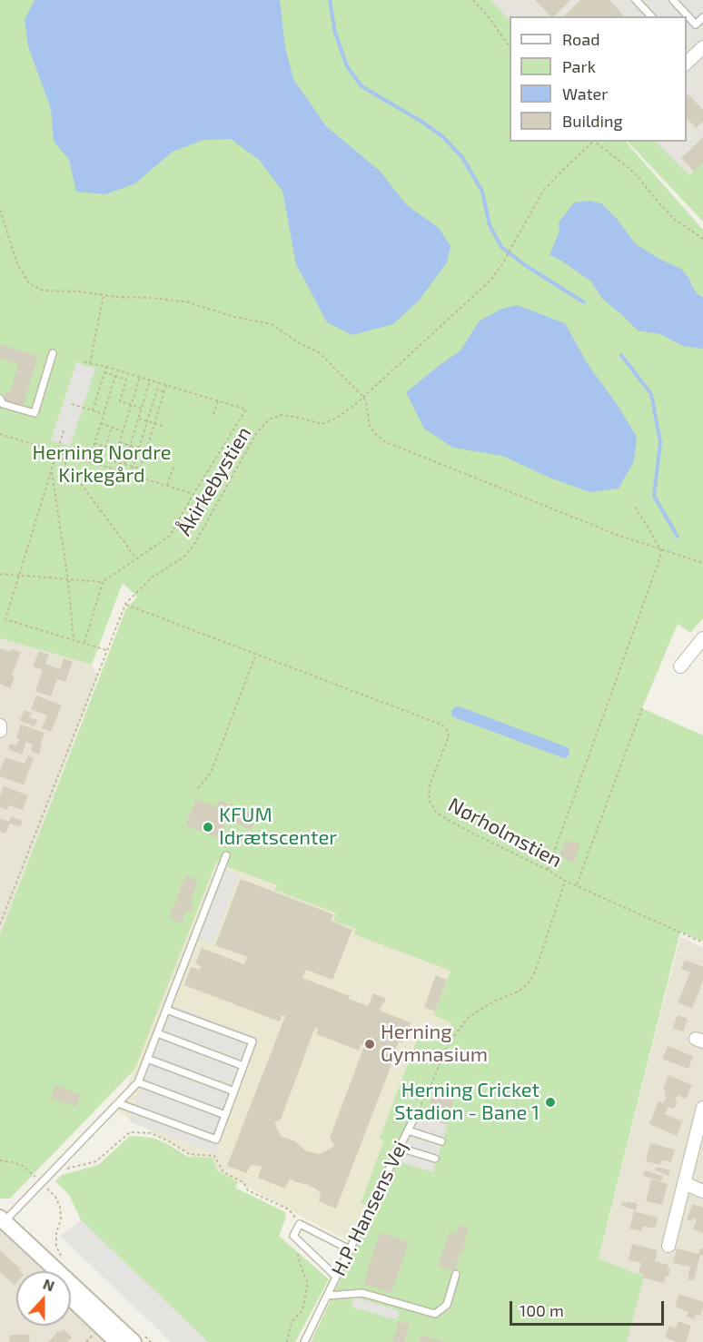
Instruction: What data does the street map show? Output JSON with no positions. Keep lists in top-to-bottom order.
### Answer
{
  "streets": {
    "lane": ["H.P. Hansens Vej"],
    "path": ["Åkirkebystien", "Nørholmstien"]
  },
  "crossings": [
    ["Åkirkebystien", "Nørholmstien"],
    ["Nørholmstien", "H.P. Hansens Vej"]
  ],
  "parks": ["Herning Nordre Kirkegård"],
  "places": ["KFUM Idrætscenter", "Herning Gymnasium", "Herning Cricket Stadion - Bane 1"],
  "legend": [
    "Road",
    "Park",
    "Water",
    "Building"
  ],
  "scale_bar": "100 m",
  "north": "top"
}
